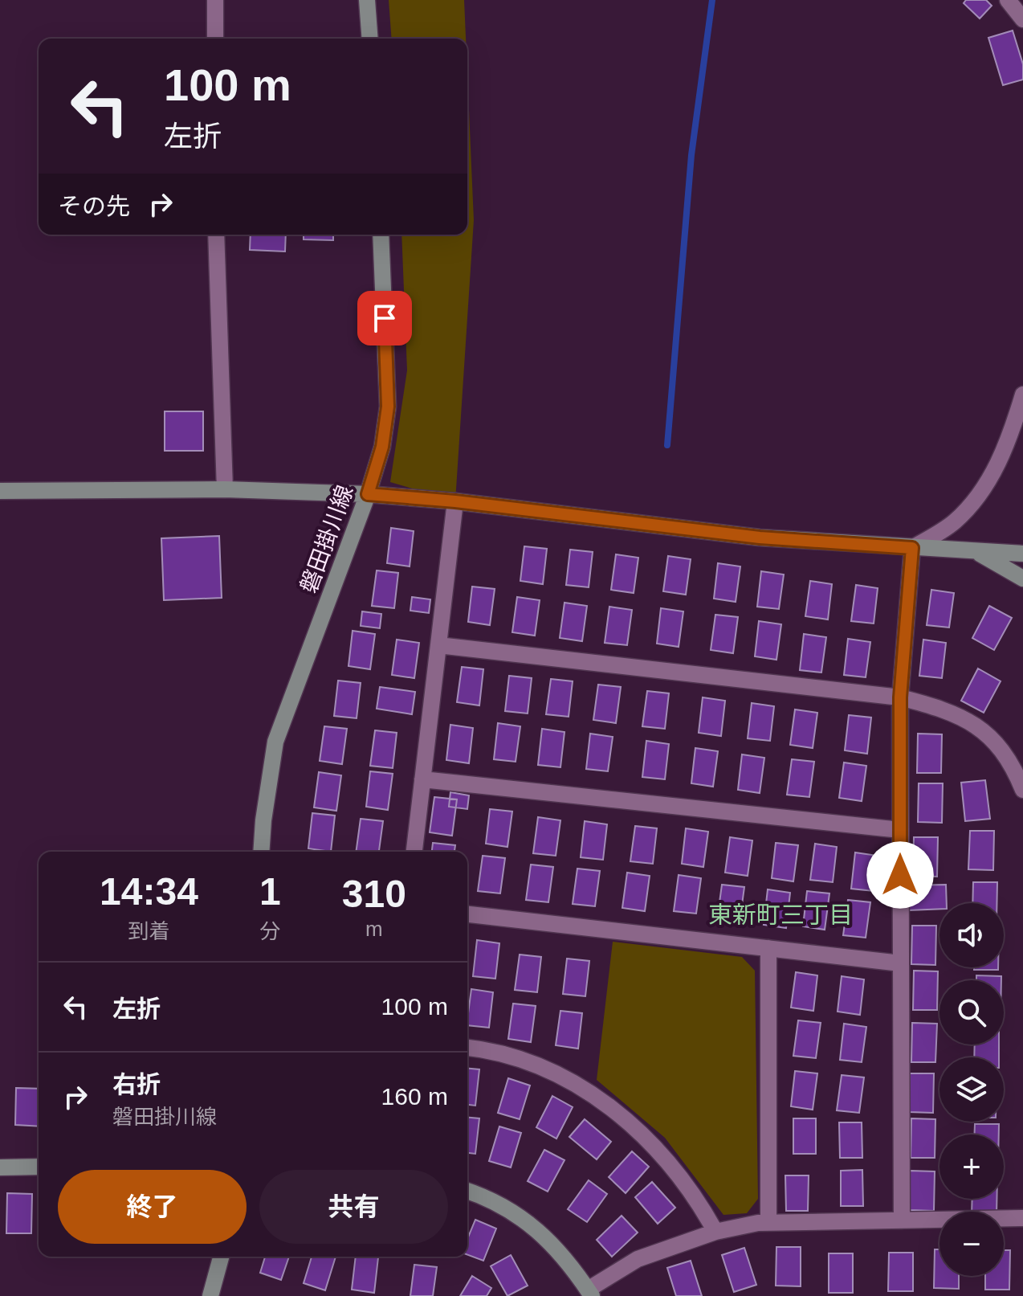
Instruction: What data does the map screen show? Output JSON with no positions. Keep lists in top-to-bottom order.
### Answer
{
  "streets": {
    "street": ["磐田掛川線"]
  },
  "districts": ["東新町三丁目"],
  "page": {
    "turn": ["100 m", "左折"],
    "then": "その先",
    "eta": [
      "14:34",
      "到着",
      "1",
      "分",
      "310",
      "m"
    ],
    "map_buttons": ["+", "−"],
    "list": [
      {
        "name": "左折",
        "value": "100 m"
      },
      {
        "name": "右折",
        "note": "磐田掛川線",
        "value": "160 m"
      }
    ],
    "buttons": ["終了", "共有"]
  }
}
